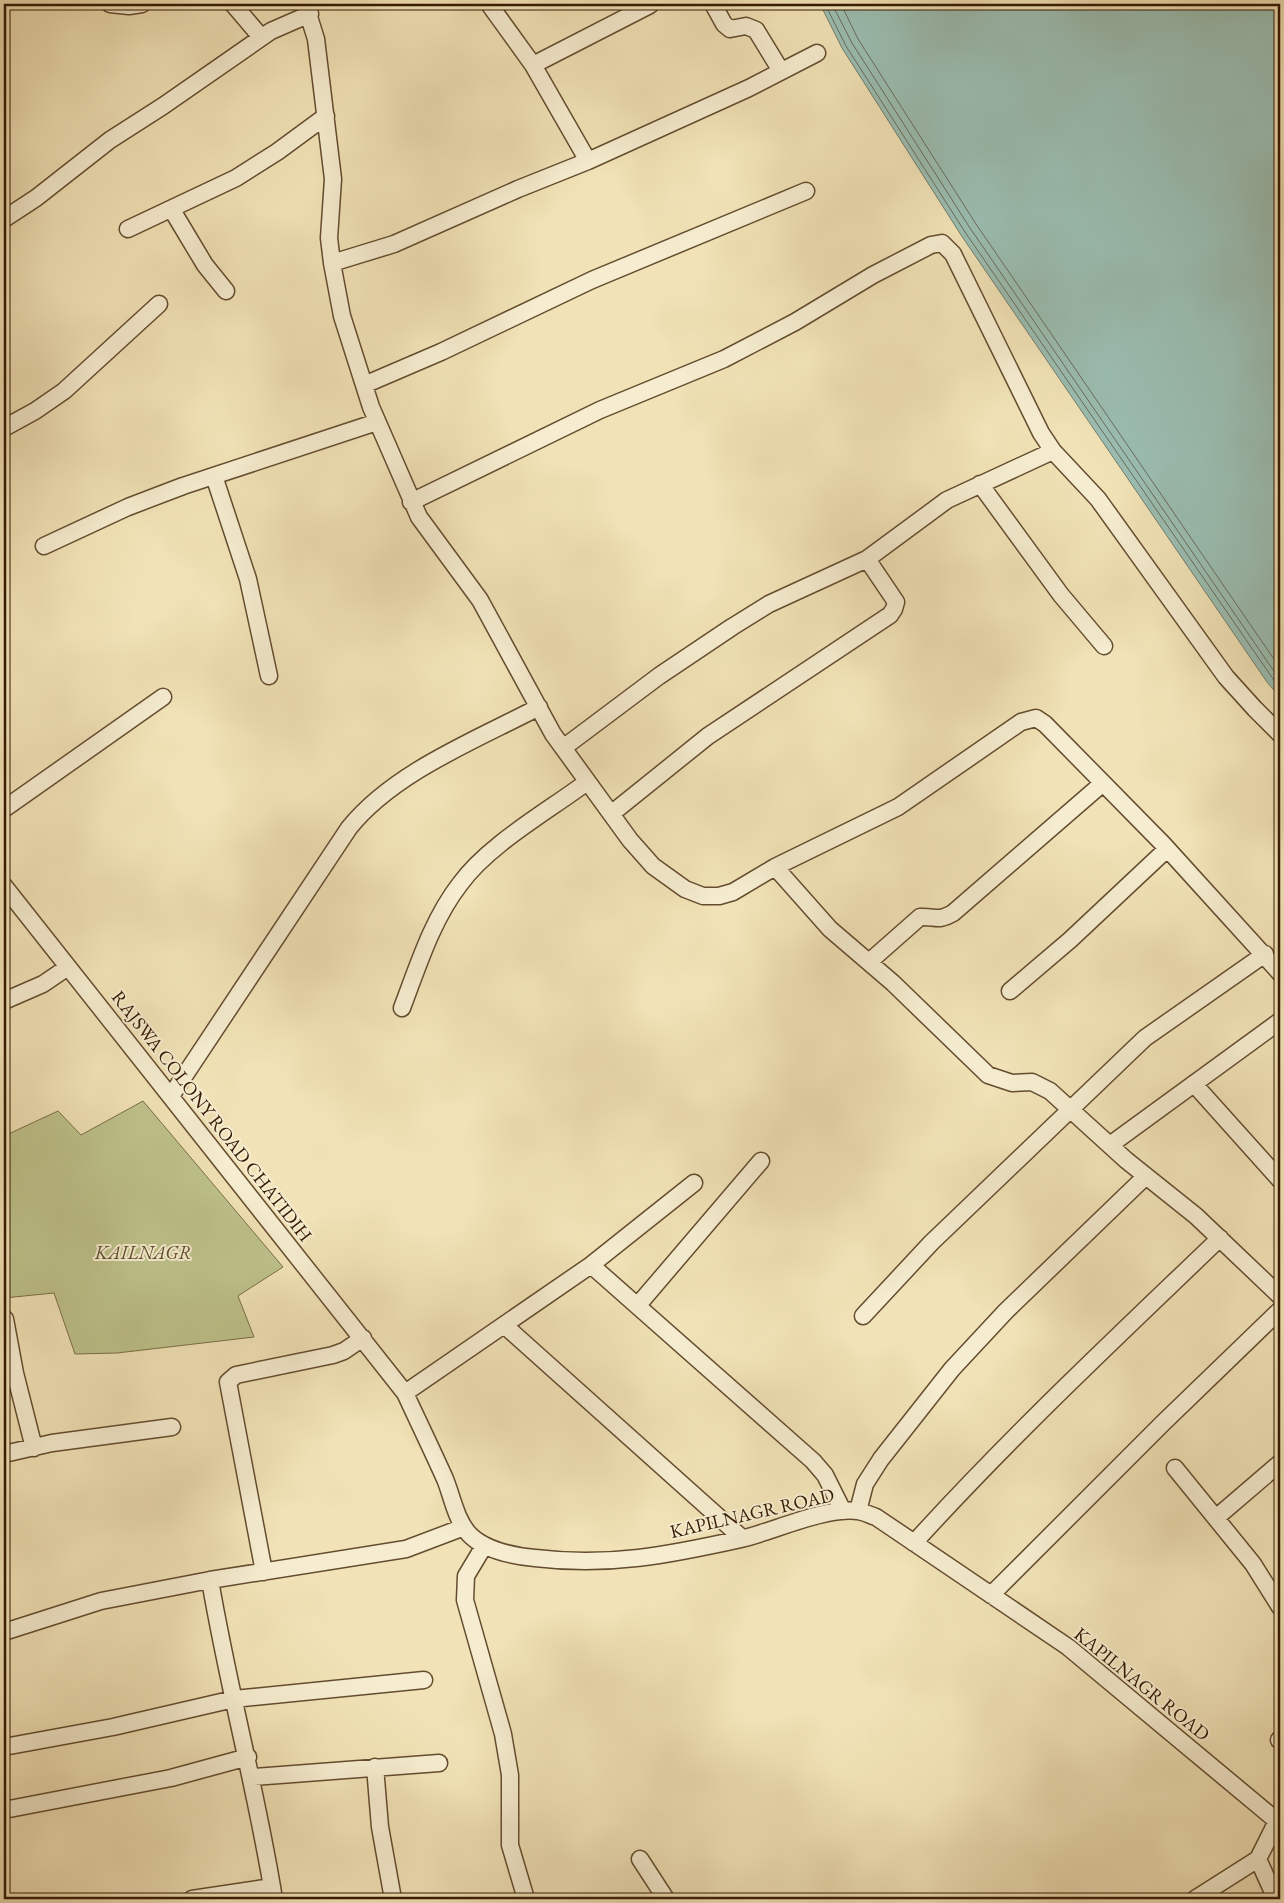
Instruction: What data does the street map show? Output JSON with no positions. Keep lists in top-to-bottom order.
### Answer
{
  "streets": {
    "street": ["RAJSWA COLONY ROAD CHATIDIH", "KAPILNAGR ROAD"]
  },
  "crossings": [
    ["RAJSWA COLONY ROAD CHATIDIH", "KAPILNAGR ROAD"]
  ],
  "parks": ["KAILNAGR"]
}
